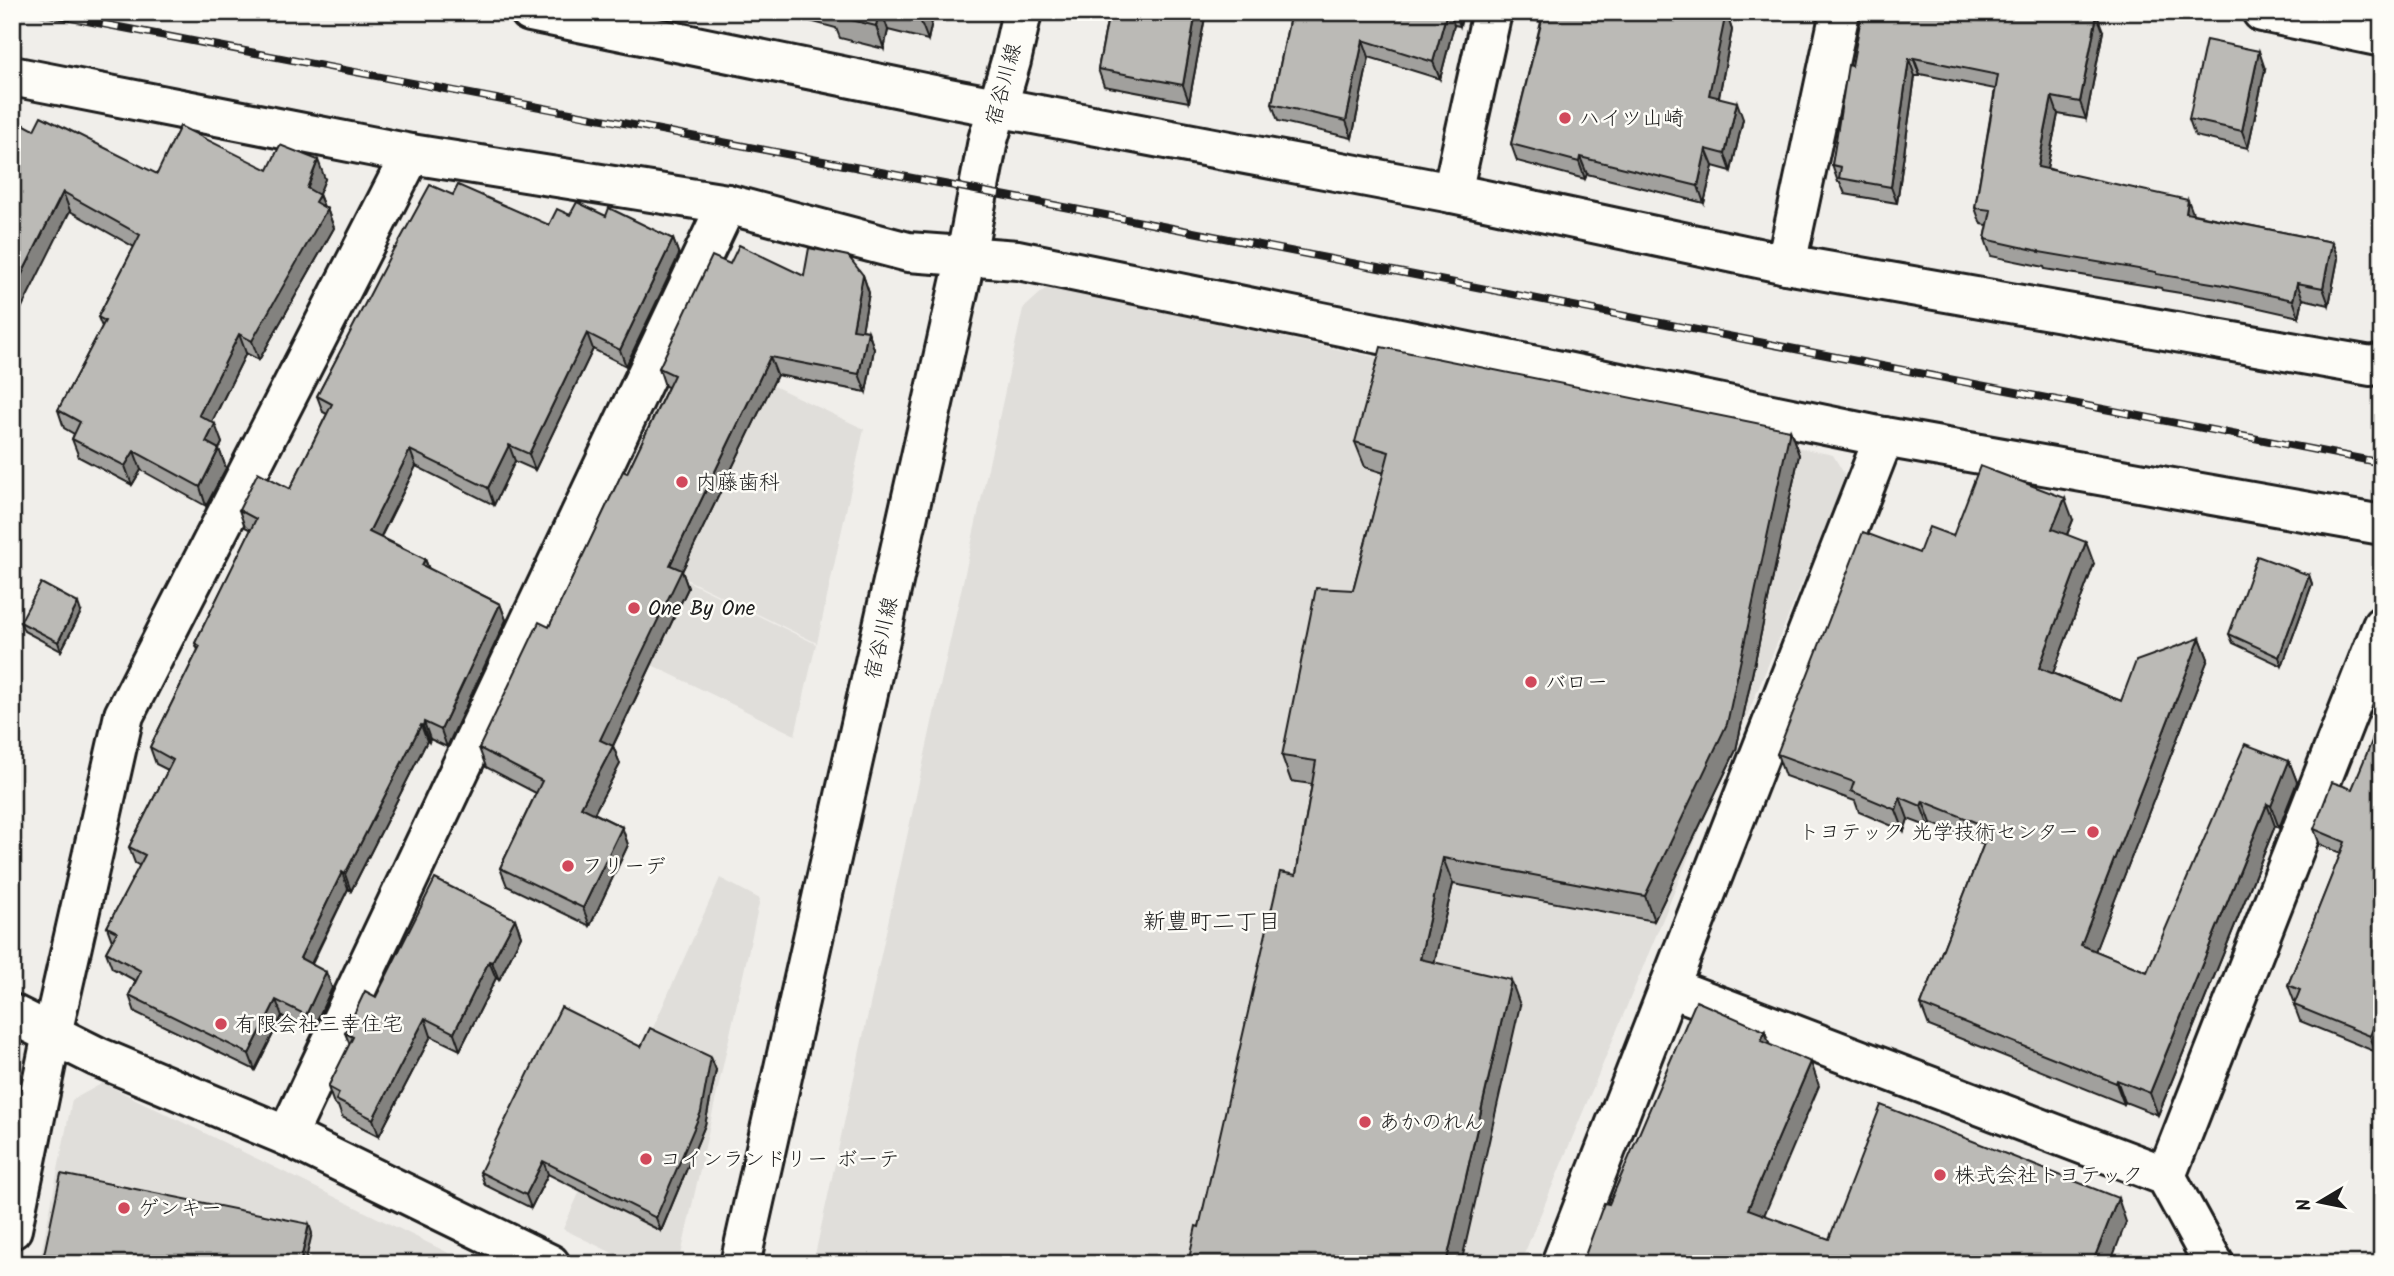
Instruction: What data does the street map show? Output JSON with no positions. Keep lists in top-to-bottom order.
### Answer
{
  "streets": {
    "street": ["宿谷川線"]
  },
  "districts": ["新豊町二丁目"],
  "places": [
    "ハイツ山崎",
    "内藤歯科",
    "One By One",
    "バロー",
    "トヨテック 光学技術センター",
    "フリーデ",
    "有限会社三幸住宅",
    "あかのれん",
    "コインランドリー ボーテ",
    "株式会社トヨテック",
    "ゲンキー"
  ],
  "north": "left"
}
